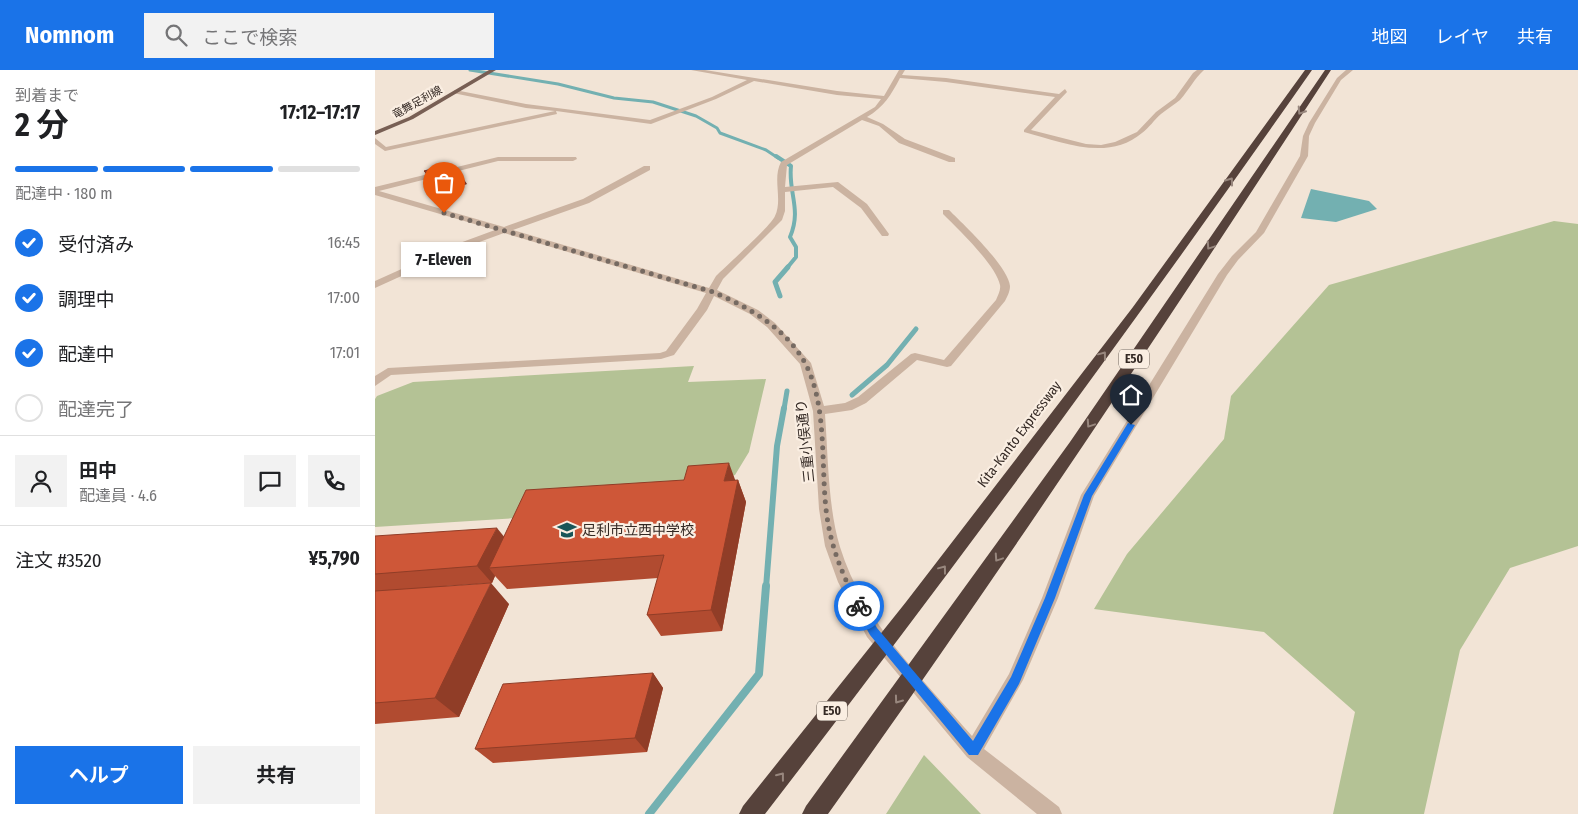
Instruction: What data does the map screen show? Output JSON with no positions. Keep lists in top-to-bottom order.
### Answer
{
  "streets": {
    "highway": ["E50", "Kita-Kanto Expressway"],
    "main road": ["竜舞足利線"],
    "street": ["三重小俣通り"]
  },
  "places": {
    "other": ["7-Eleven"],
    "school or university": ["足利市立西中学校"]
  },
  "page": {
    "header": "Nomnom",
    "search": "ここで検索",
    "nav": ["地図", "レイヤ", "共有"],
    "heading": ["2 分", "到着まで", "17:12–17:17"],
    "panel": [
      "田中",
      "配達員 · 4.6",
      "注文 #3520",
      "¥5,790"
    ],
    "bar": "配達中 · 180 m",
    "list": [
      ["受付済み", "16:45"],
      ["調理中", "17:00"],
      ["配達中", "17:01"],
      "配達完了"
    ],
    "bubble": "7-Eleven",
    "buttons": ["ヘルプ", "共有"]
  }
}
